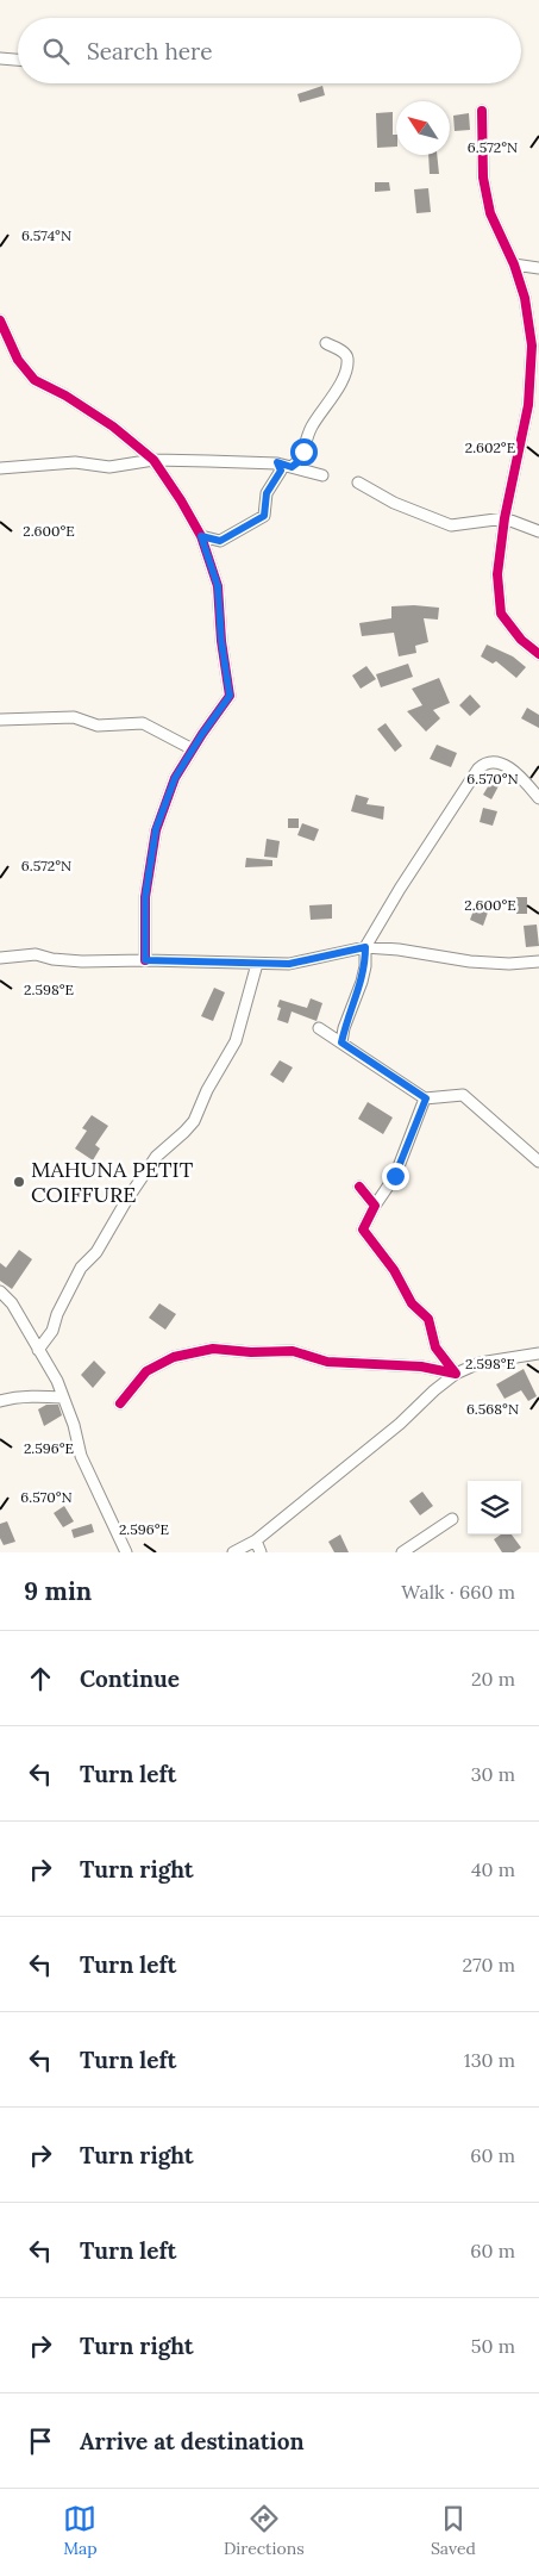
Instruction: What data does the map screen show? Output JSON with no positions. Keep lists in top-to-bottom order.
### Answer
{
  "places": ["MAHUNA PETIT COIFFURE"],
  "north": "top left",
  "page": {
    "search": "Search here",
    "heading": ["9 min", "Walk · 660 m"],
    "list": [
      ["Continue", "20 m"],
      ["Turn left", "30 m"],
      ["Turn right", "40 m"],
      ["Turn left", "270 m"],
      ["Turn left", "130 m"],
      ["Turn right", "60 m"],
      ["Turn left", "60 m"],
      ["Turn right", "50 m"],
      "Arrive at destination"
    ],
    "nav": ["Map", "Directions", "Saved"]
  },
  "coordinates": [
    "6.572°N",
    "6.574°N",
    "2.602°E",
    "2.600°E",
    "6.570°N",
    "2.598°E",
    "6.568°N",
    "2.596°E"
  ]
}
